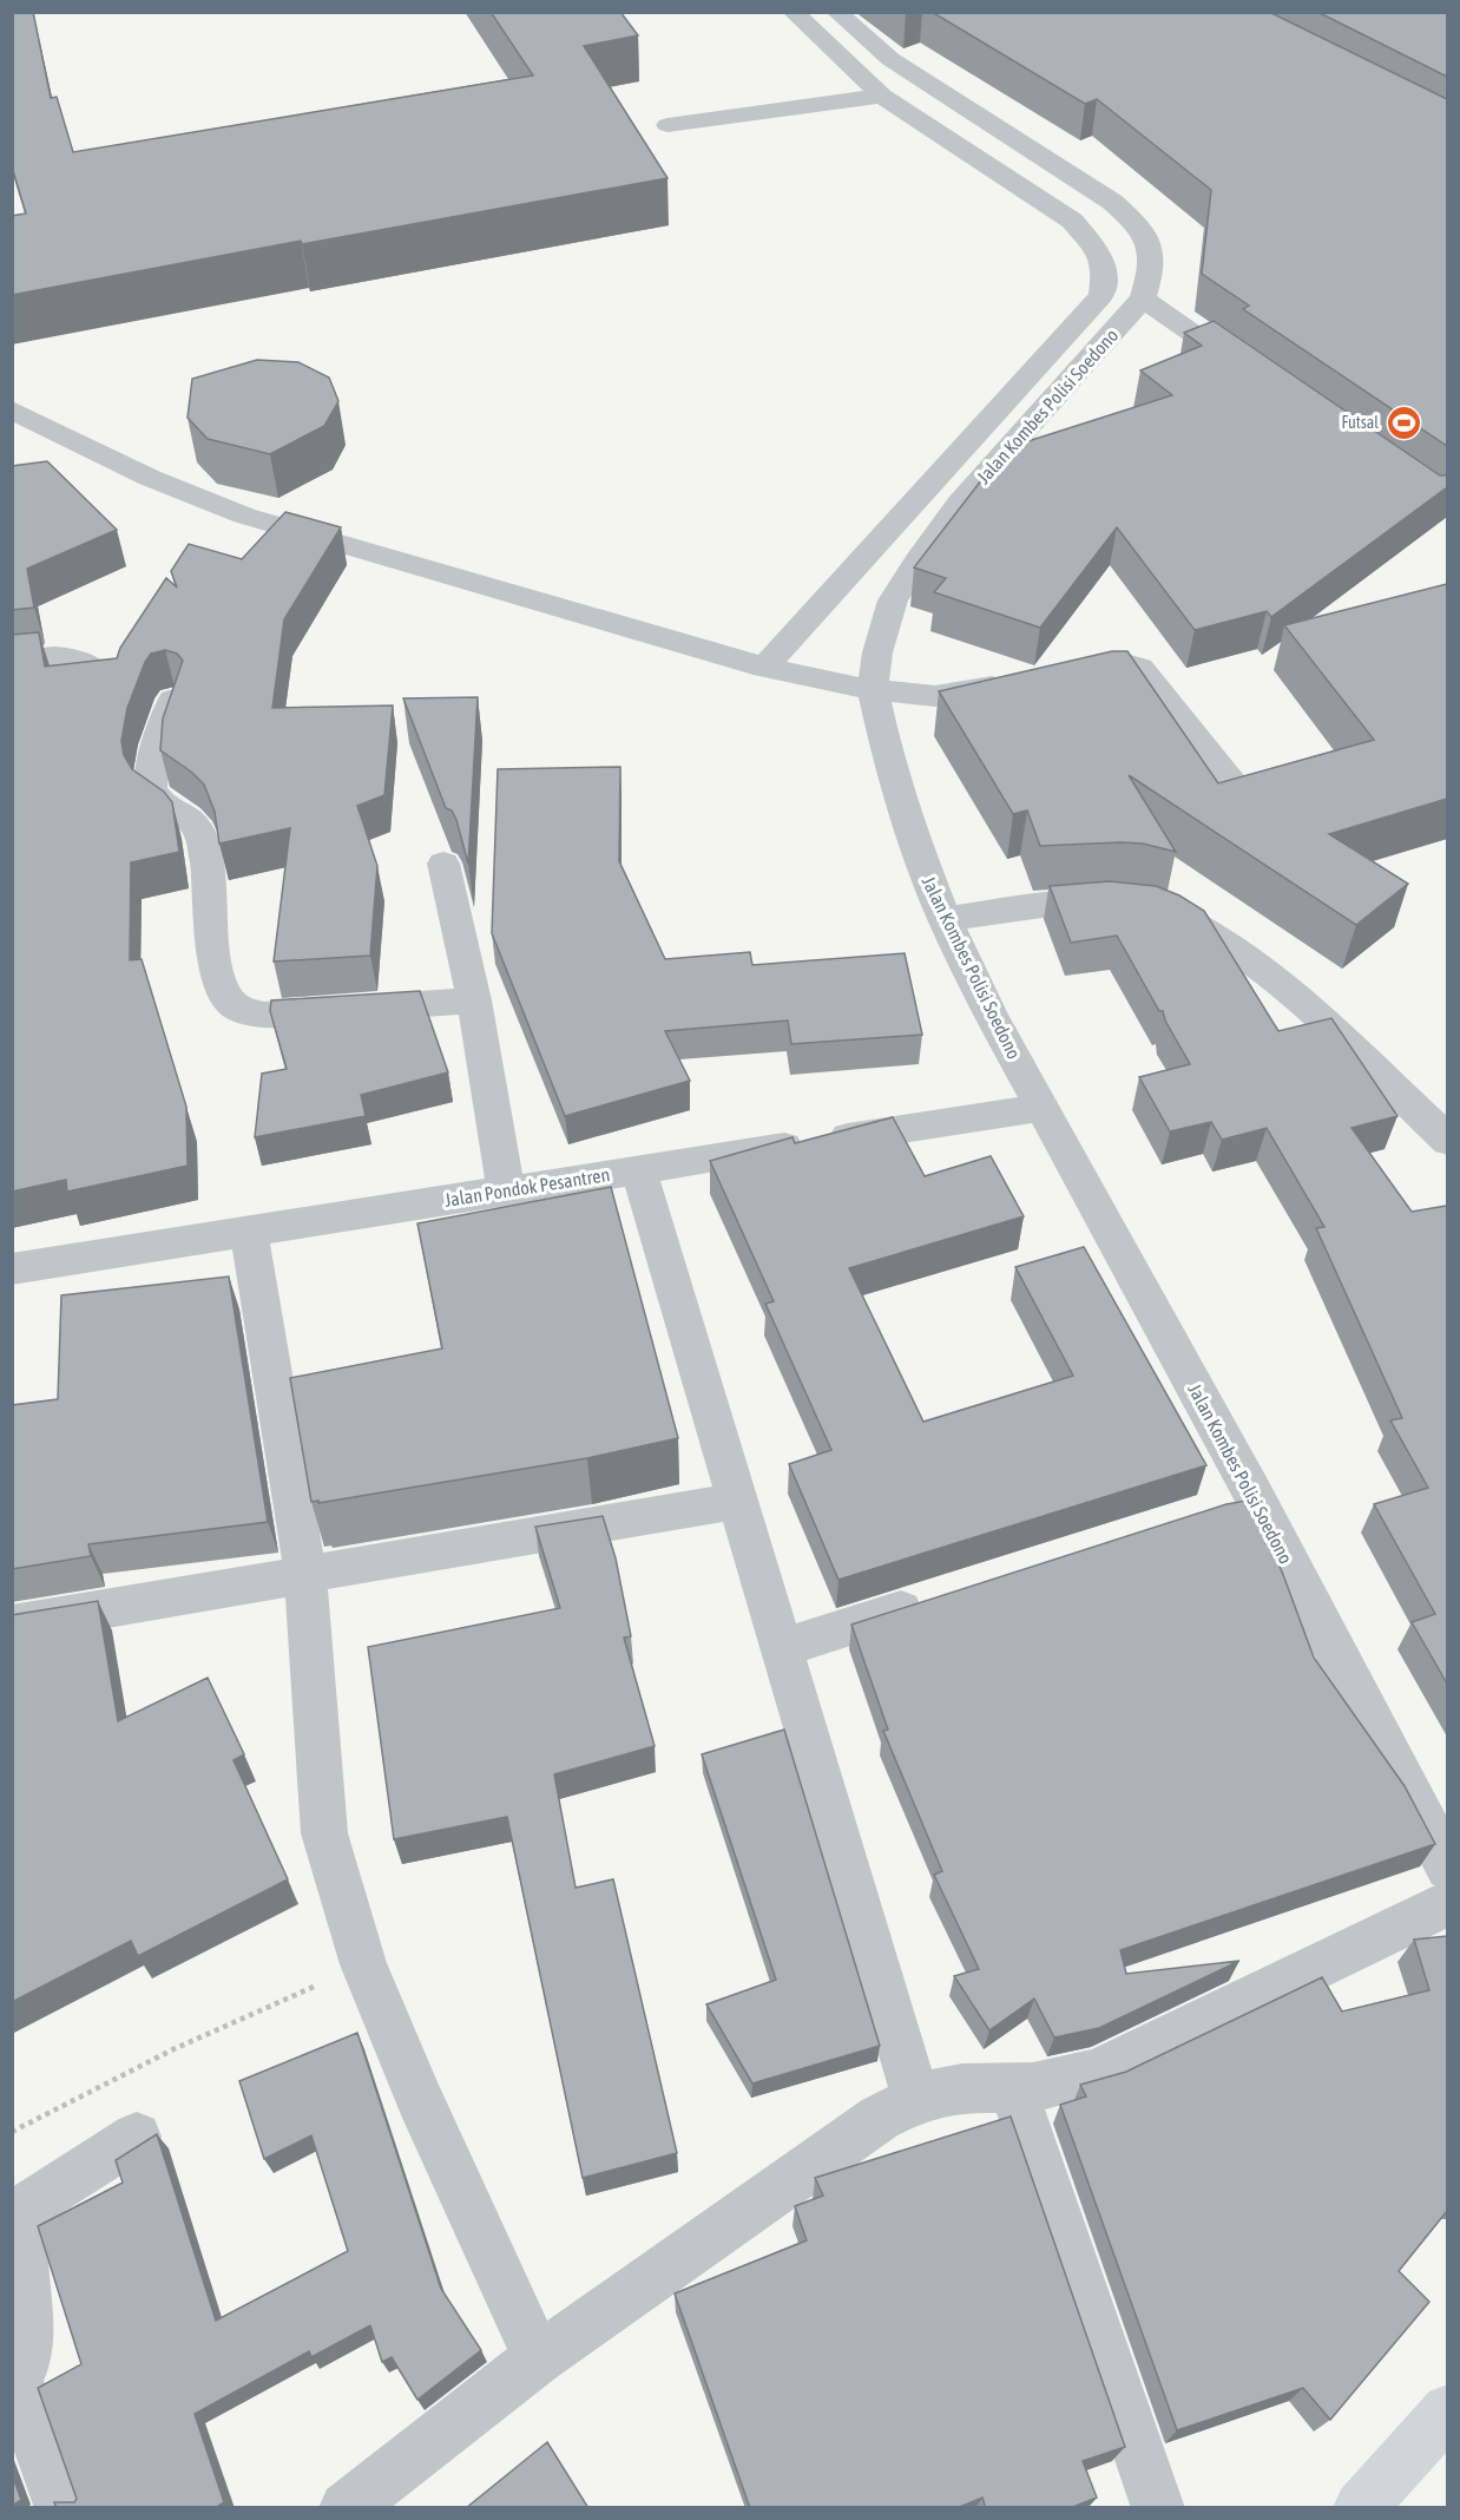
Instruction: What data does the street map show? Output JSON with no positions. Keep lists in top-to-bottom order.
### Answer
{
  "streets": {
    "street": ["Jalan Kombes Polisi Soedono", "Jalan Pondok Pesantren"]
  },
  "crossings": [
    ["Jalan Kombes Polisi Soedono", "Jalan Pondok Pesantren"]
  ],
  "places": {
    "sports": ["Futsal"]
  }
}
